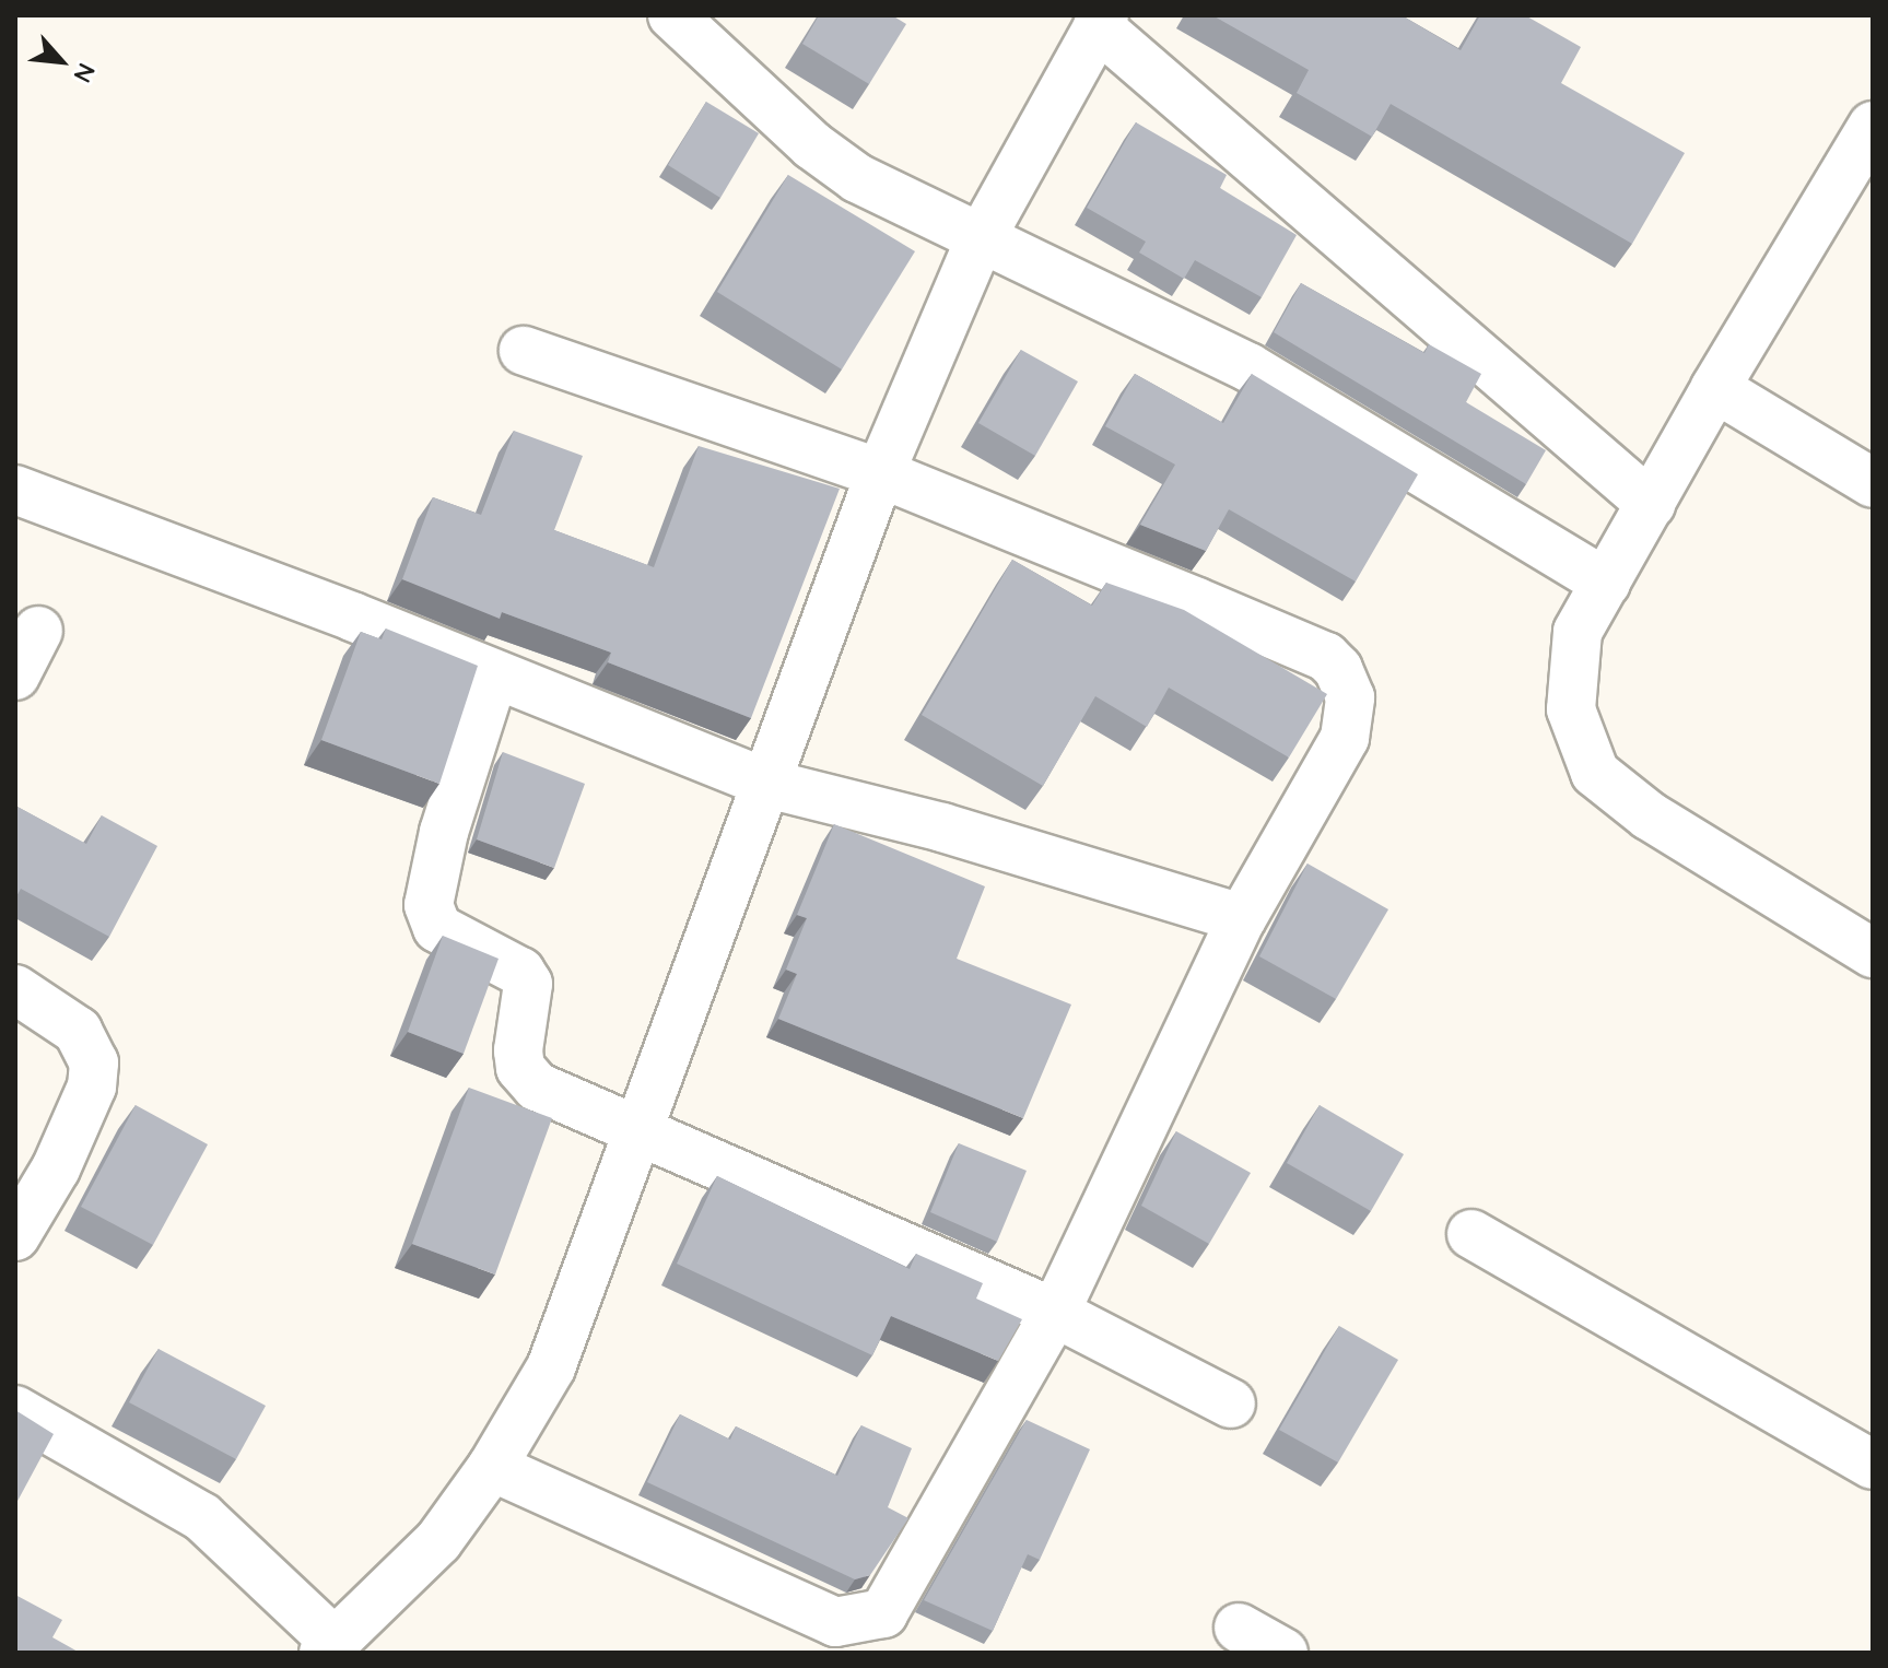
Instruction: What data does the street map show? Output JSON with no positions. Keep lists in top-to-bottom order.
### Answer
{
  "north": "bottom right"
}
